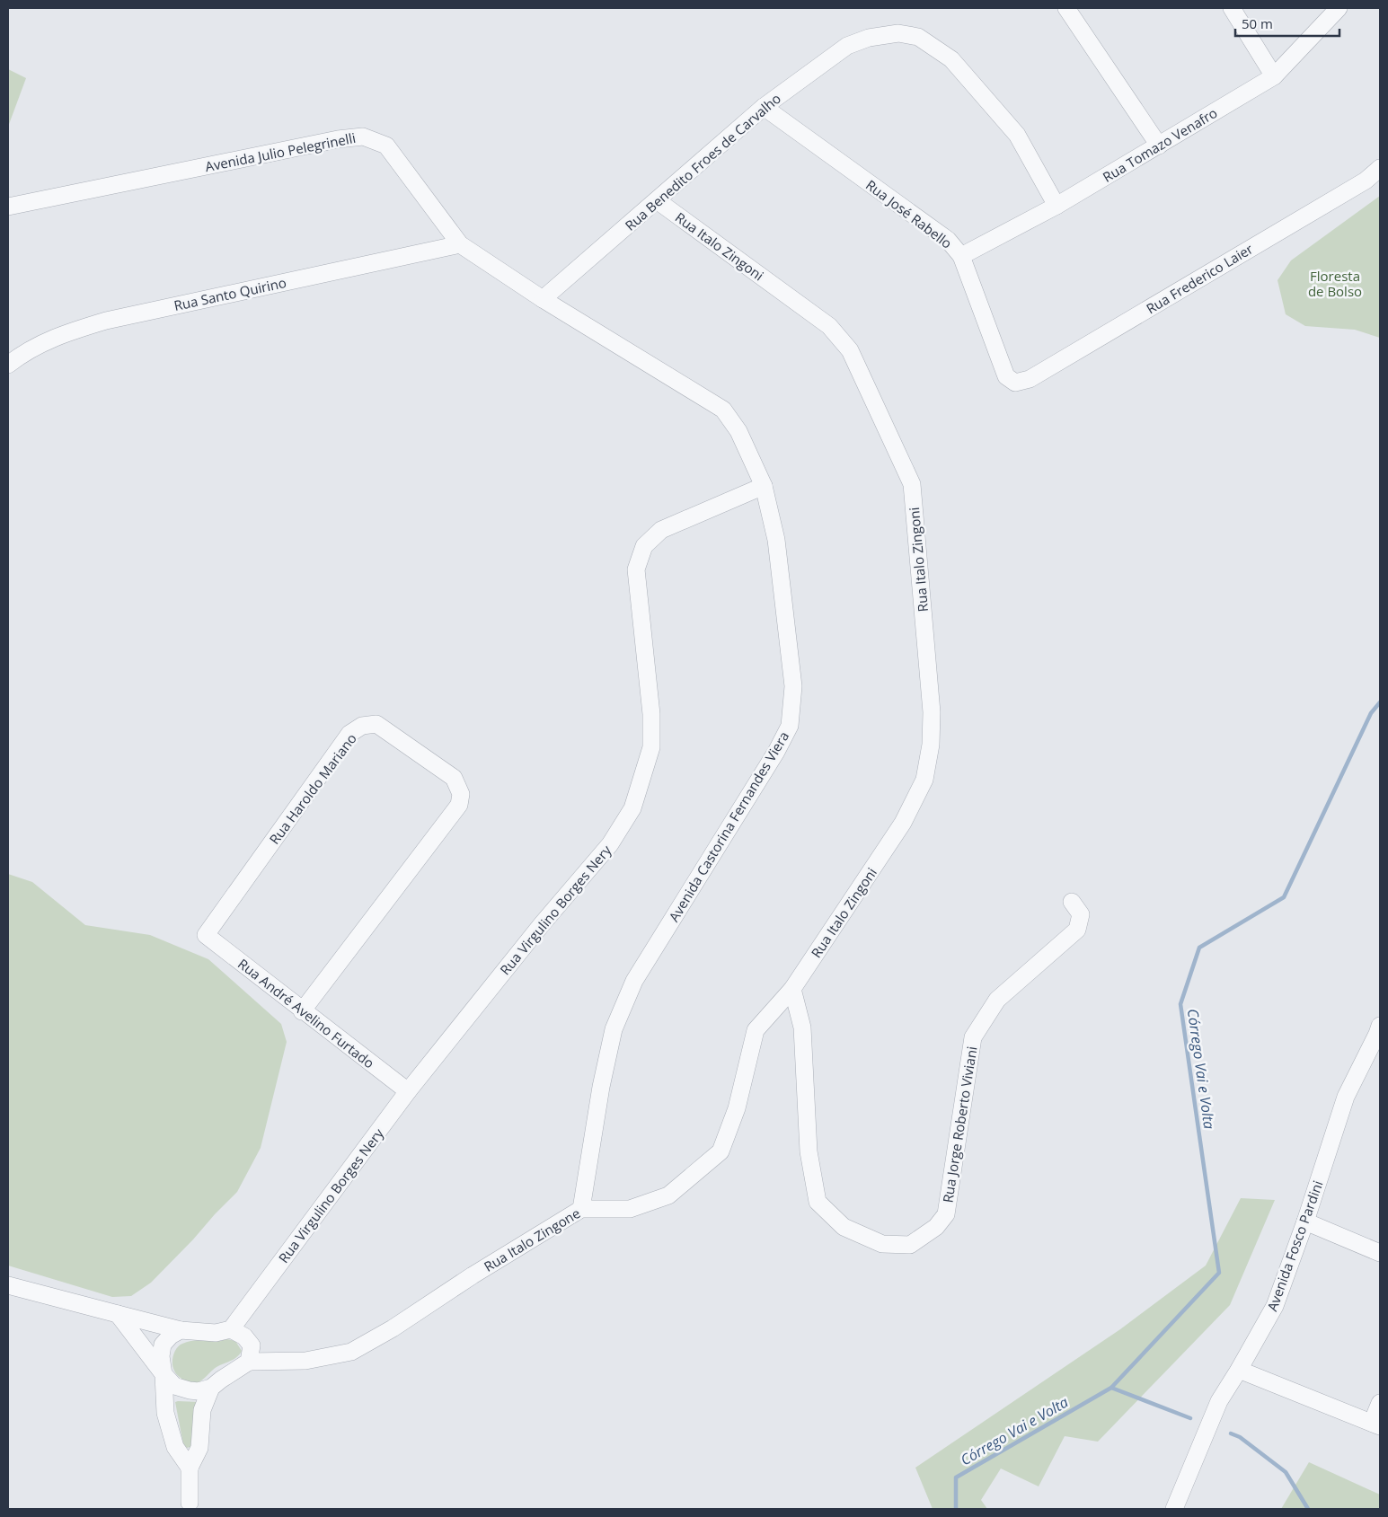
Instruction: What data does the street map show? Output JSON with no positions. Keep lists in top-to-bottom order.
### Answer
{
  "streets": {
    "street": [
      "Rua Tomazo Venafro",
      "Avenida Julio Pelegrinelli",
      "Rua Benedito Froes de Carvalho",
      "Rua José Rabello",
      "Rua Italo Zingoni",
      "Rua Frederico Laier",
      "Rua Santo Quirino",
      "Rua Haroldo Mariano",
      "Avenida Castorina Fernandes Viera",
      "Rua Virgulino Borges Nery",
      "Rua André Avelino Furtado",
      "Rua Jorge Roberto Viviani",
      "Rua Italo Zingone",
      "Avenida Fosco Pardini"
    ]
  },
  "crossings": [
    ["Rua Tomazo Venafro", "Rua Benedito Froes de Carvalho"],
    ["Rua Tomazo Venafro", "Rua José Rabello"],
    ["Avenida Julio Pelegrinelli", "Rua Benedito Froes de Carvalho"],
    ["Avenida Julio Pelegrinelli", "Rua Santo Quirino"],
    ["Avenida Julio Pelegrinelli", "Avenida Castorina Fernandes Viera"],
    ["Rua Benedito Froes de Carvalho", "Rua José Rabello"],
    ["Rua Benedito Froes de Carvalho", "Rua Italo Zingoni"],
    ["Rua Benedito Froes de Carvalho", "Avenida Castorina Fernandes Viera"],
    ["Rua José Rabello", "Rua Frederico Laier"],
    ["Rua Italo Zingoni", "Rua Jorge Roberto Viviani"],
    ["Rua Italo Zingoni", "Rua Italo Zingone"],
    ["Rua Haroldo Mariano", "Rua André Avelino Furtado"],
    ["Avenida Castorina Fernandes Viera", "Rua Virgulino Borges Nery"],
    ["Avenida Castorina Fernandes Viera", "Rua Italo Zingone"],
    ["Rua Virgulino Borges Nery", "Rua André Avelino Furtado"],
    ["Rua Virgulino Borges Nery", "Rua Italo Zingone"],
    ["Rua Jorge Roberto Viviani", "Rua Italo Zingone"]
  ],
  "water": ["Córrego Vai e Volta"],
  "parks": ["Floresta de Bolso"],
  "scale_bar": "50 m"
}
